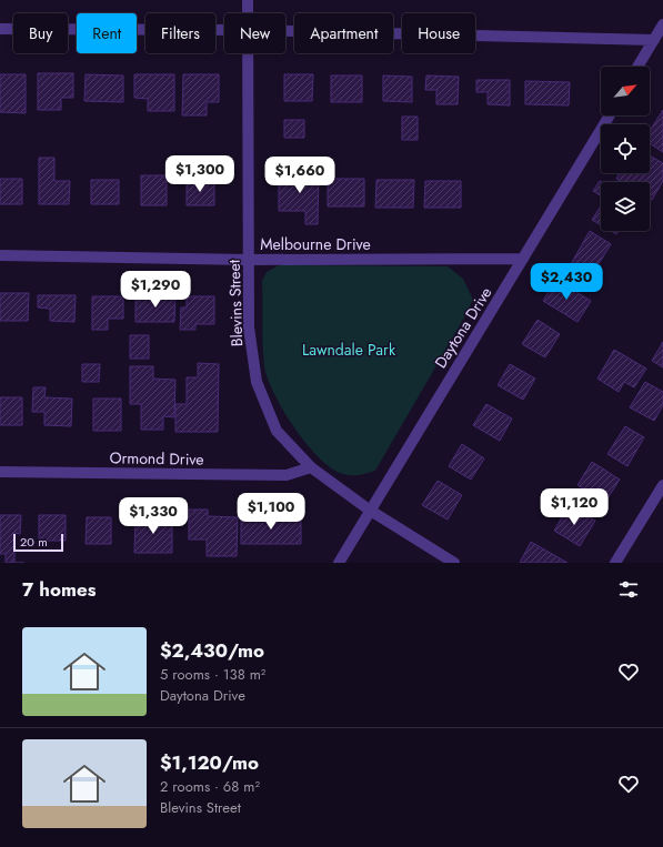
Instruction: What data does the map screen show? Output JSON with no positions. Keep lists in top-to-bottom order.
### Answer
{
  "streets": {
    "street": [
      "Melbourne Drive",
      "Blevins Street",
      "Daytona Drive",
      "Ormond Drive"
    ]
  },
  "crossings": [
    ["Melbourne Drive", "Blevins Street"],
    ["Melbourne Drive", "Daytona Drive"],
    ["Blevins Street", "Daytona Drive"],
    ["Blevins Street", "Ormond Drive"]
  ],
  "parks": ["Lawndale Park"],
  "scale_bar": "20 m",
  "north": "top right",
  "page": {
    "chip": [
      "Buy",
      "Rent",
      "Filters",
      "New",
      "Apartment",
      "House"
    ],
    "price": [
      "$1,300",
      "$1,660",
      "$2,430",
      "$1,290",
      "$1,120",
      "$1,100",
      "$1,330"
    ],
    "scale": "20 m",
    "heading": "7 homes",
    "list": [
      {
        "name": "$2,430/mo",
        "note": "5 rooms · 138 m² · Daytona Drive"
      },
      {
        "name": "$1,120/mo",
        "note": "2 rooms · 68 m² · Blevins Street"
      }
    ]
  }
}
